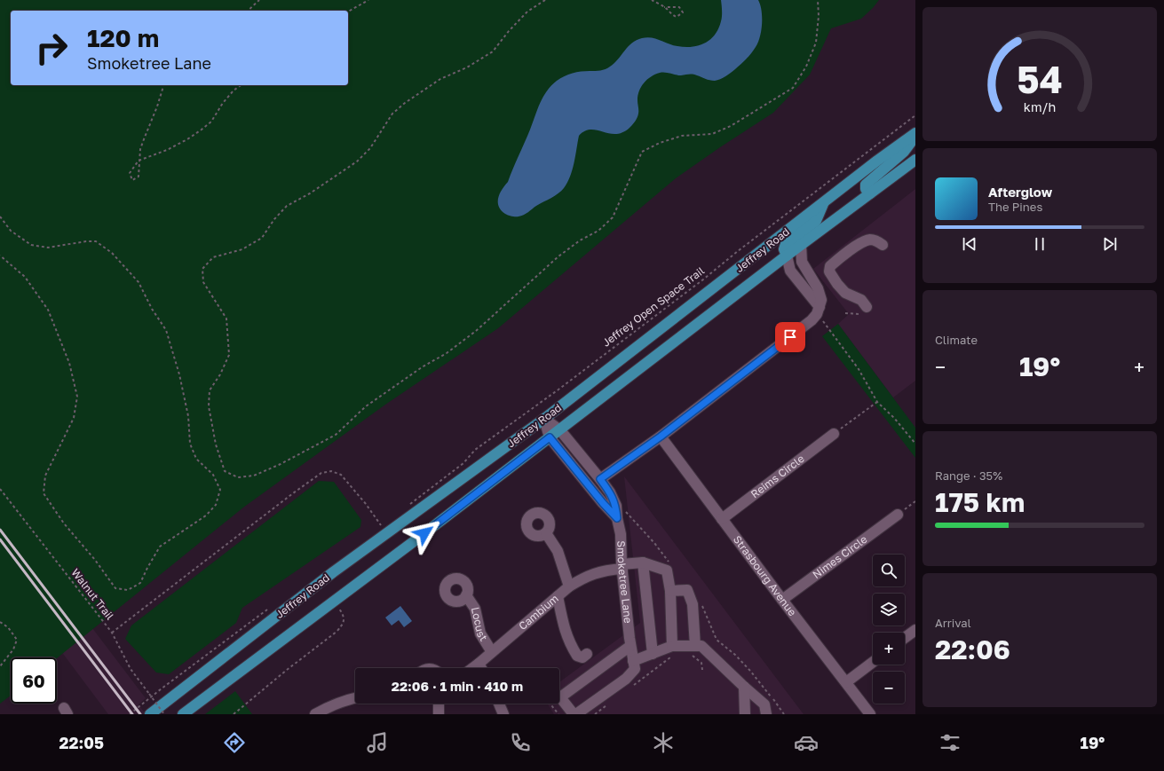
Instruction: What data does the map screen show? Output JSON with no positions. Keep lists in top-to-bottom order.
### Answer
{
  "streets": {
    "main road": ["Jeffrey Road"],
    "street": [
      "Reims Circle",
      "Nimes Circle",
      "Strasbourg Avenue",
      "Smoketree Lane",
      "Cambium",
      "Locust"
    ],
    "path": ["Jeffrey Open Space Trail", "Walnut Trail"]
  },
  "crossings": [
    ["Jeffrey Road", "Smoketree Lane"],
    ["Reims Circle", "Strasbourg Avenue"],
    ["Nimes Circle", "Strasbourg Avenue"],
    ["Smoketree Lane", "Cambium"],
    ["Cambium", "Locust"]
  ],
  "page": {
    "turn": ["120 m", "Smoketree Lane"],
    "song": ["Afterglow", "The Pines"],
    "tile": [
      "Climate",
      ["Range · 35%", "175 km"],
      ["Arrival", "22:06"]
    ],
    "heat": ["−", "19°", "+"],
    "map_buttons": ["+", "−"],
    "limit": "60",
    "trip": "22:06 · 1 min · 410 m",
    "tabs": ["22:05", "19°"],
    "gauge": ["54", "km/h"]
  }
}
